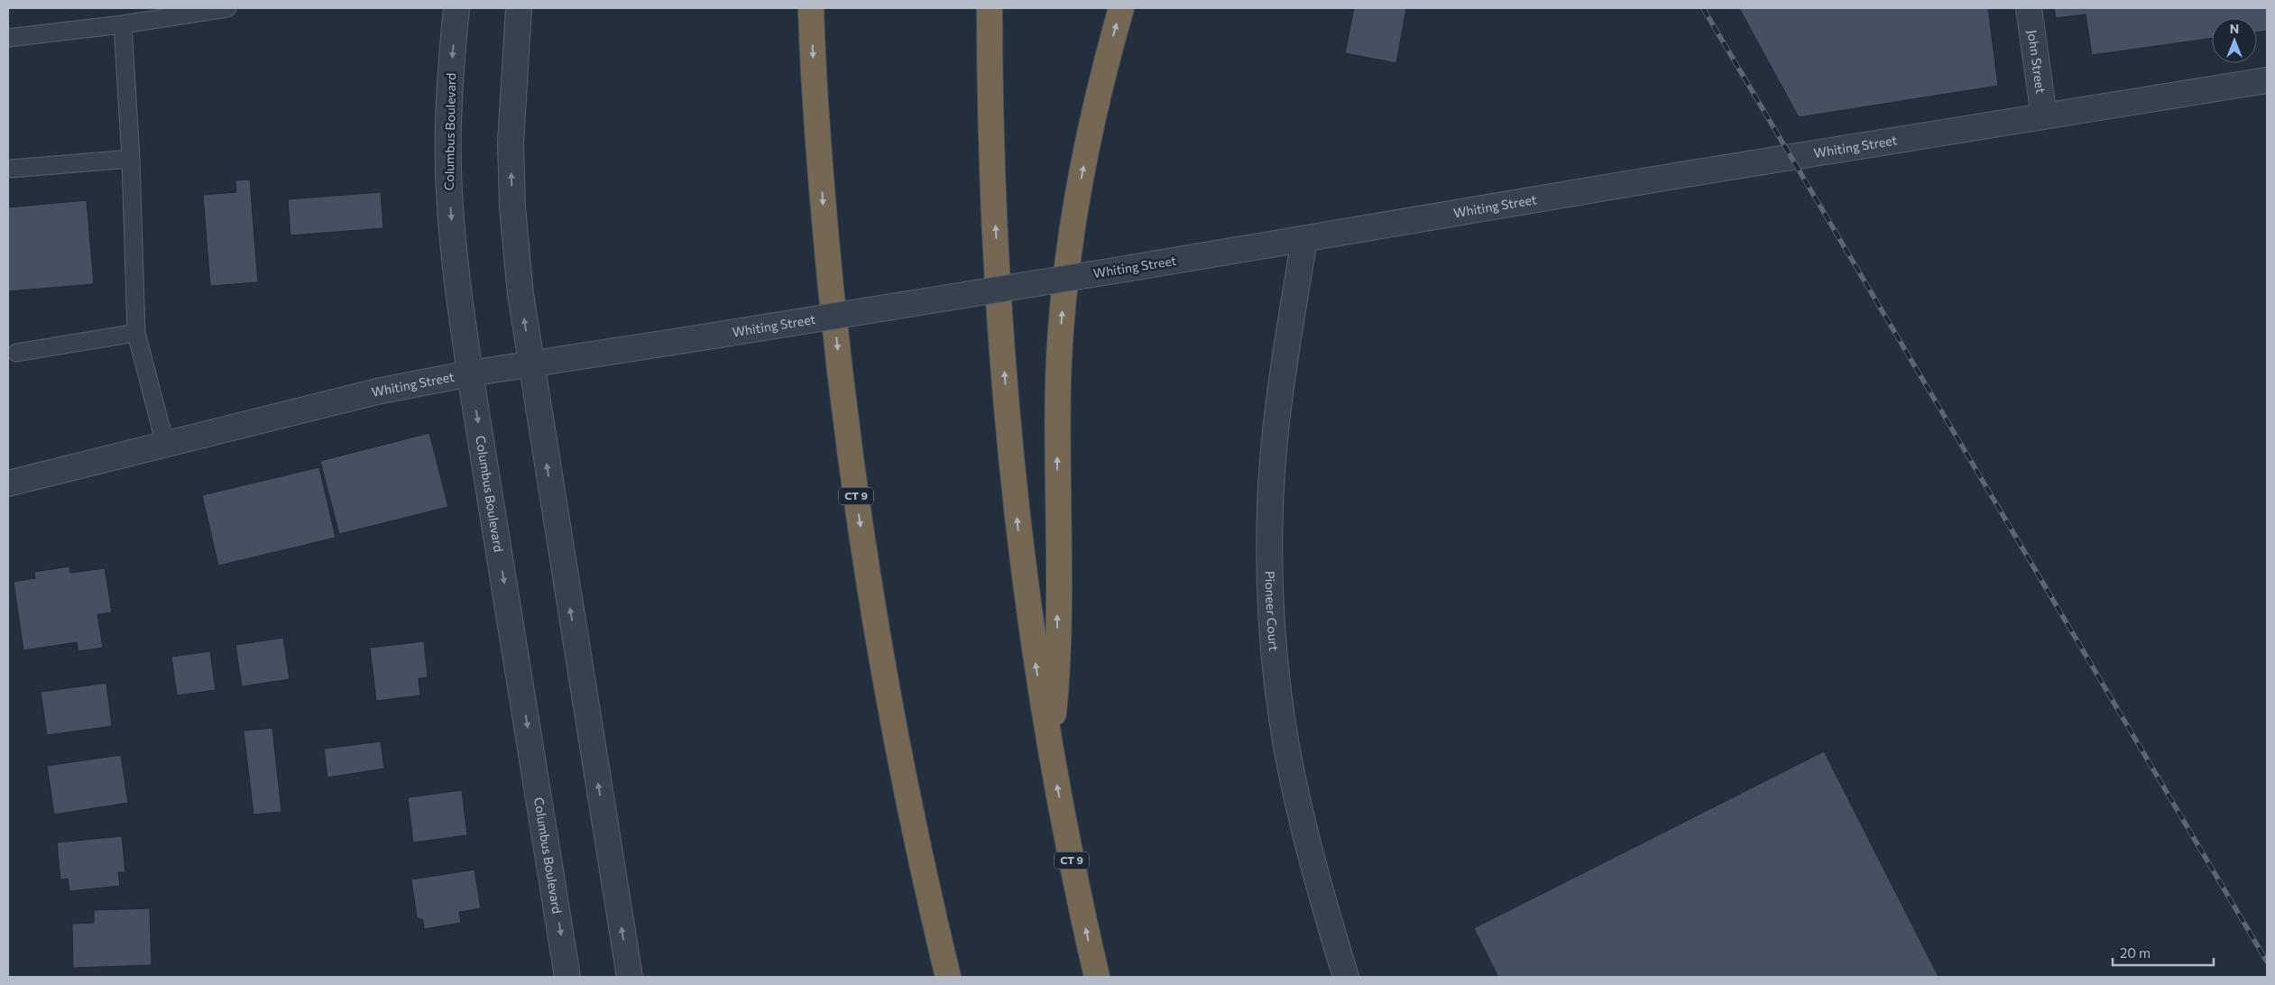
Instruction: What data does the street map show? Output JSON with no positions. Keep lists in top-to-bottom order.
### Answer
{
  "streets": {
    "highway": ["CT 9"],
    "street": [
      "John Street",
      "Columbus Boulevard",
      "Whiting Street",
      "Pioneer Court"
    ]
  },
  "crossings": [
    ["John Street", "Whiting Street"],
    ["Columbus Boulevard", "Whiting Street"],
    ["Whiting Street", "Pioneer Court"]
  ],
  "scale_bar": "20 m",
  "north": "top"
}
